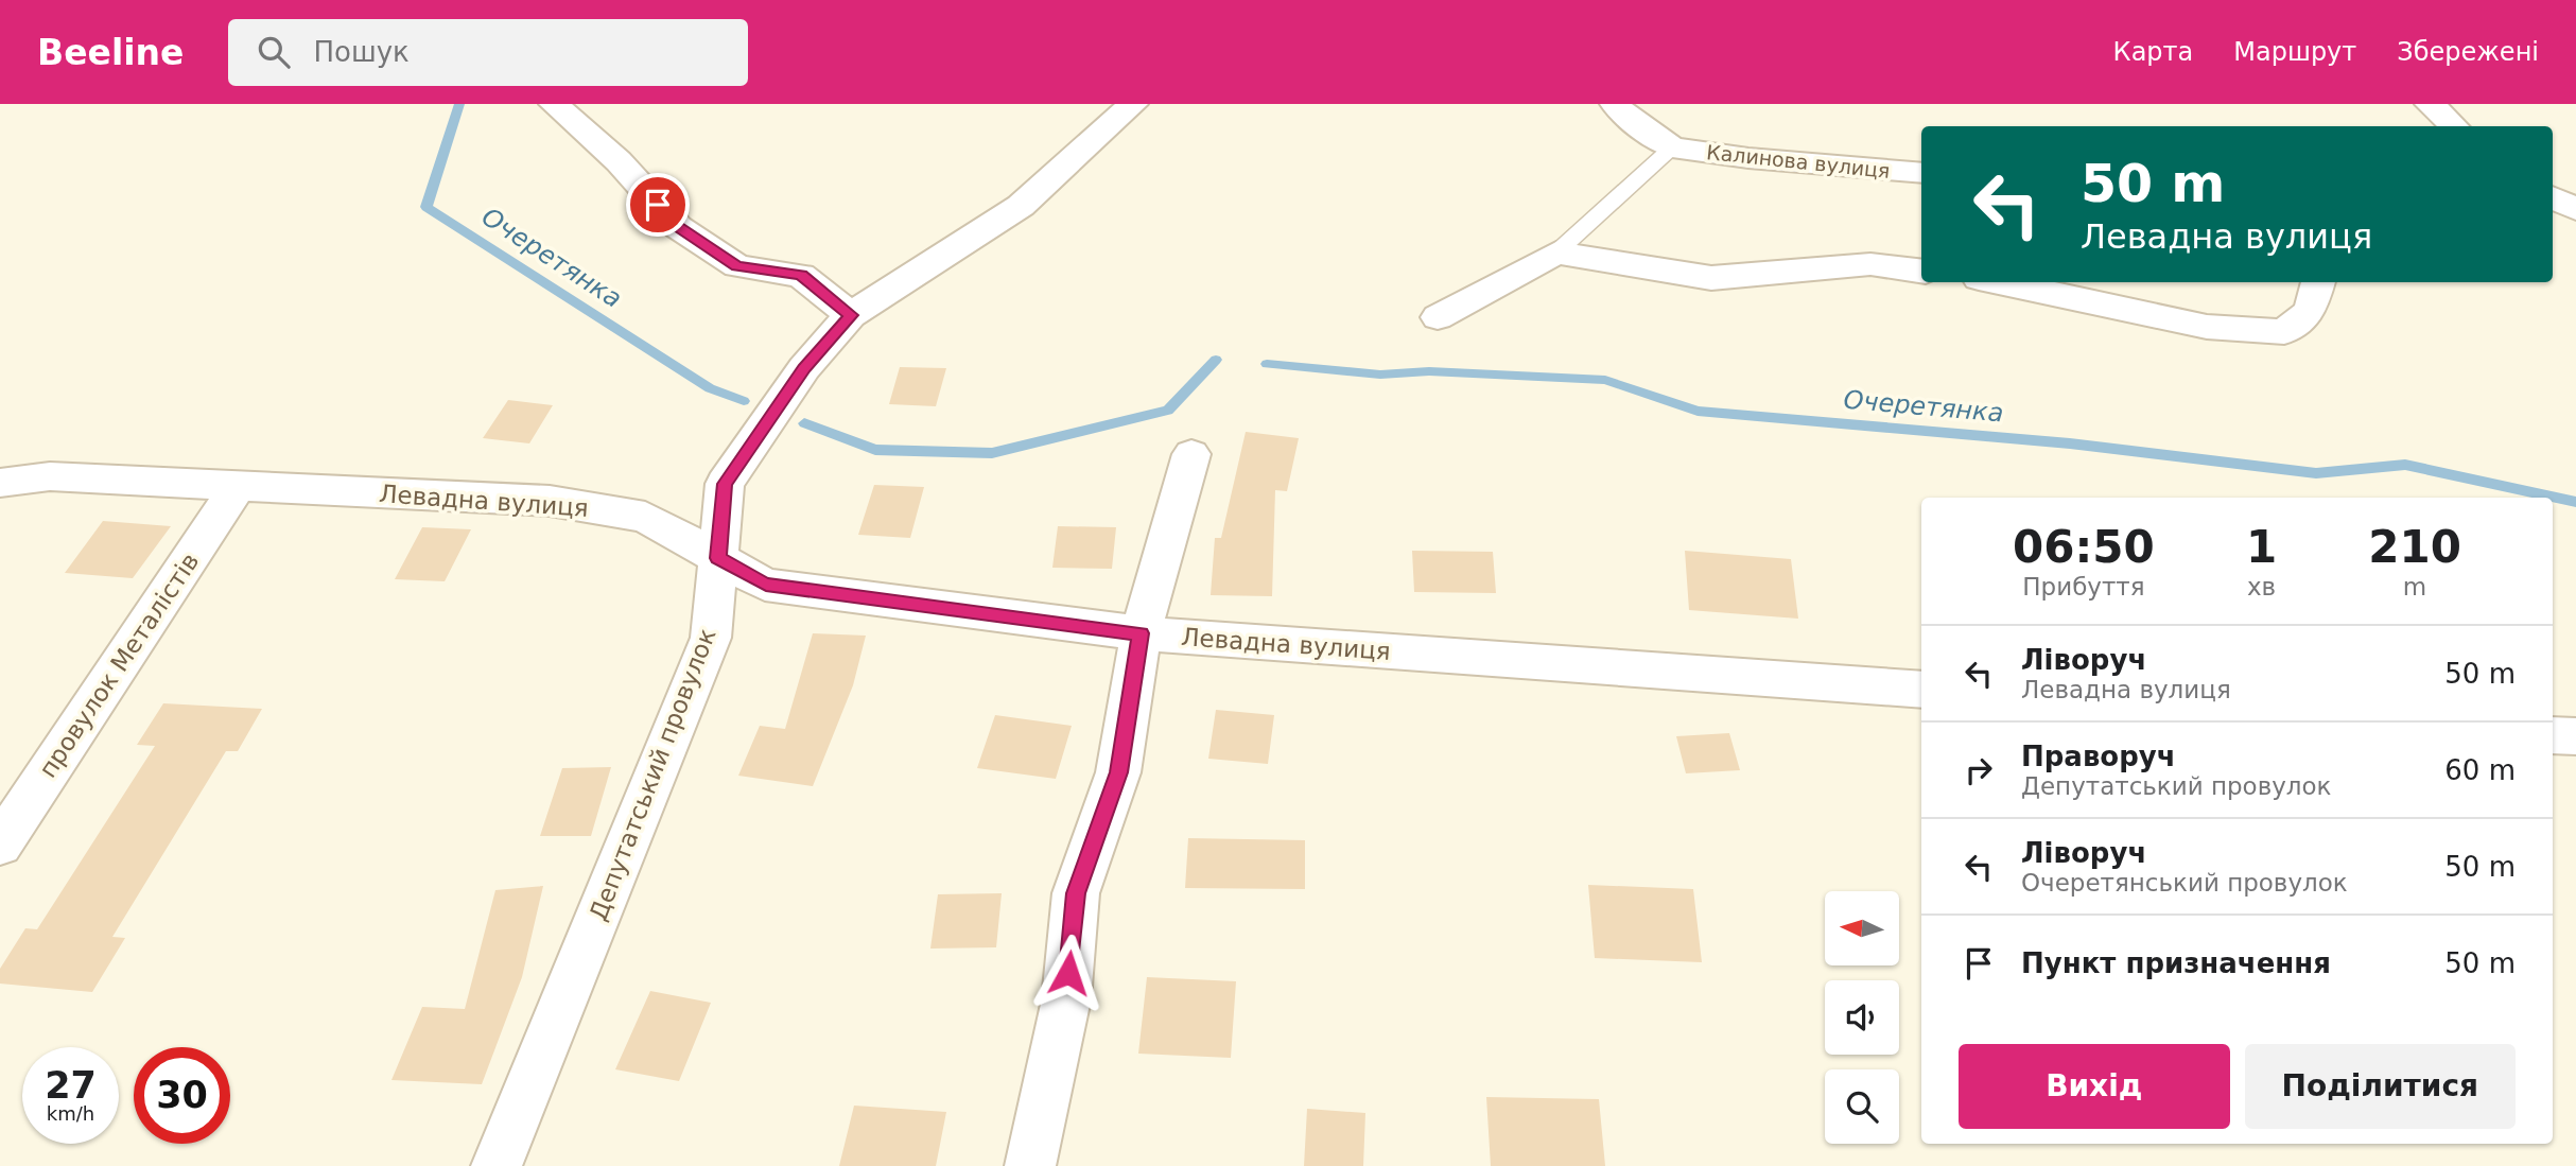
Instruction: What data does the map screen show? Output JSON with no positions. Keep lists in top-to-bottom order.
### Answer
{
  "streets": {
    "street": [
      "Калинова вулиця",
      "Левадна вулиця",
      "провулок Металістів",
      "Депутатський провулок"
    ]
  },
  "crossings": [
    ["Левадна вулиця", "провулок Металістів"],
    ["Левадна вулиця", "Депутатський провулок"]
  ],
  "water": ["Очеретянка"],
  "north": "left",
  "page": {
    "header": "Beeline",
    "search": "Пошук",
    "nav": ["Карта", "Маршрут", "Збережені"],
    "turn": ["50 m", "Левадна вулиця"],
    "eta": [
      "06:50",
      "Прибуття",
      "1",
      "хв",
      "210",
      "m"
    ],
    "list": [
      {
        "name": "Ліворуч",
        "note": "Левадна вулиця",
        "value": "50 m"
      },
      {
        "name": "Праворуч",
        "note": "Депутатський провулок",
        "value": "60 m"
      },
      {
        "name": "Ліворуч",
        "note": "Очеретянський провулок",
        "value": "50 m"
      },
      {
        "name": "Пункт призначення",
        "value": "50 m"
      }
    ],
    "buttons": ["Вихід", "Поділитися"],
    "speed": "27 km/h",
    "limit": "30"
  }
}
